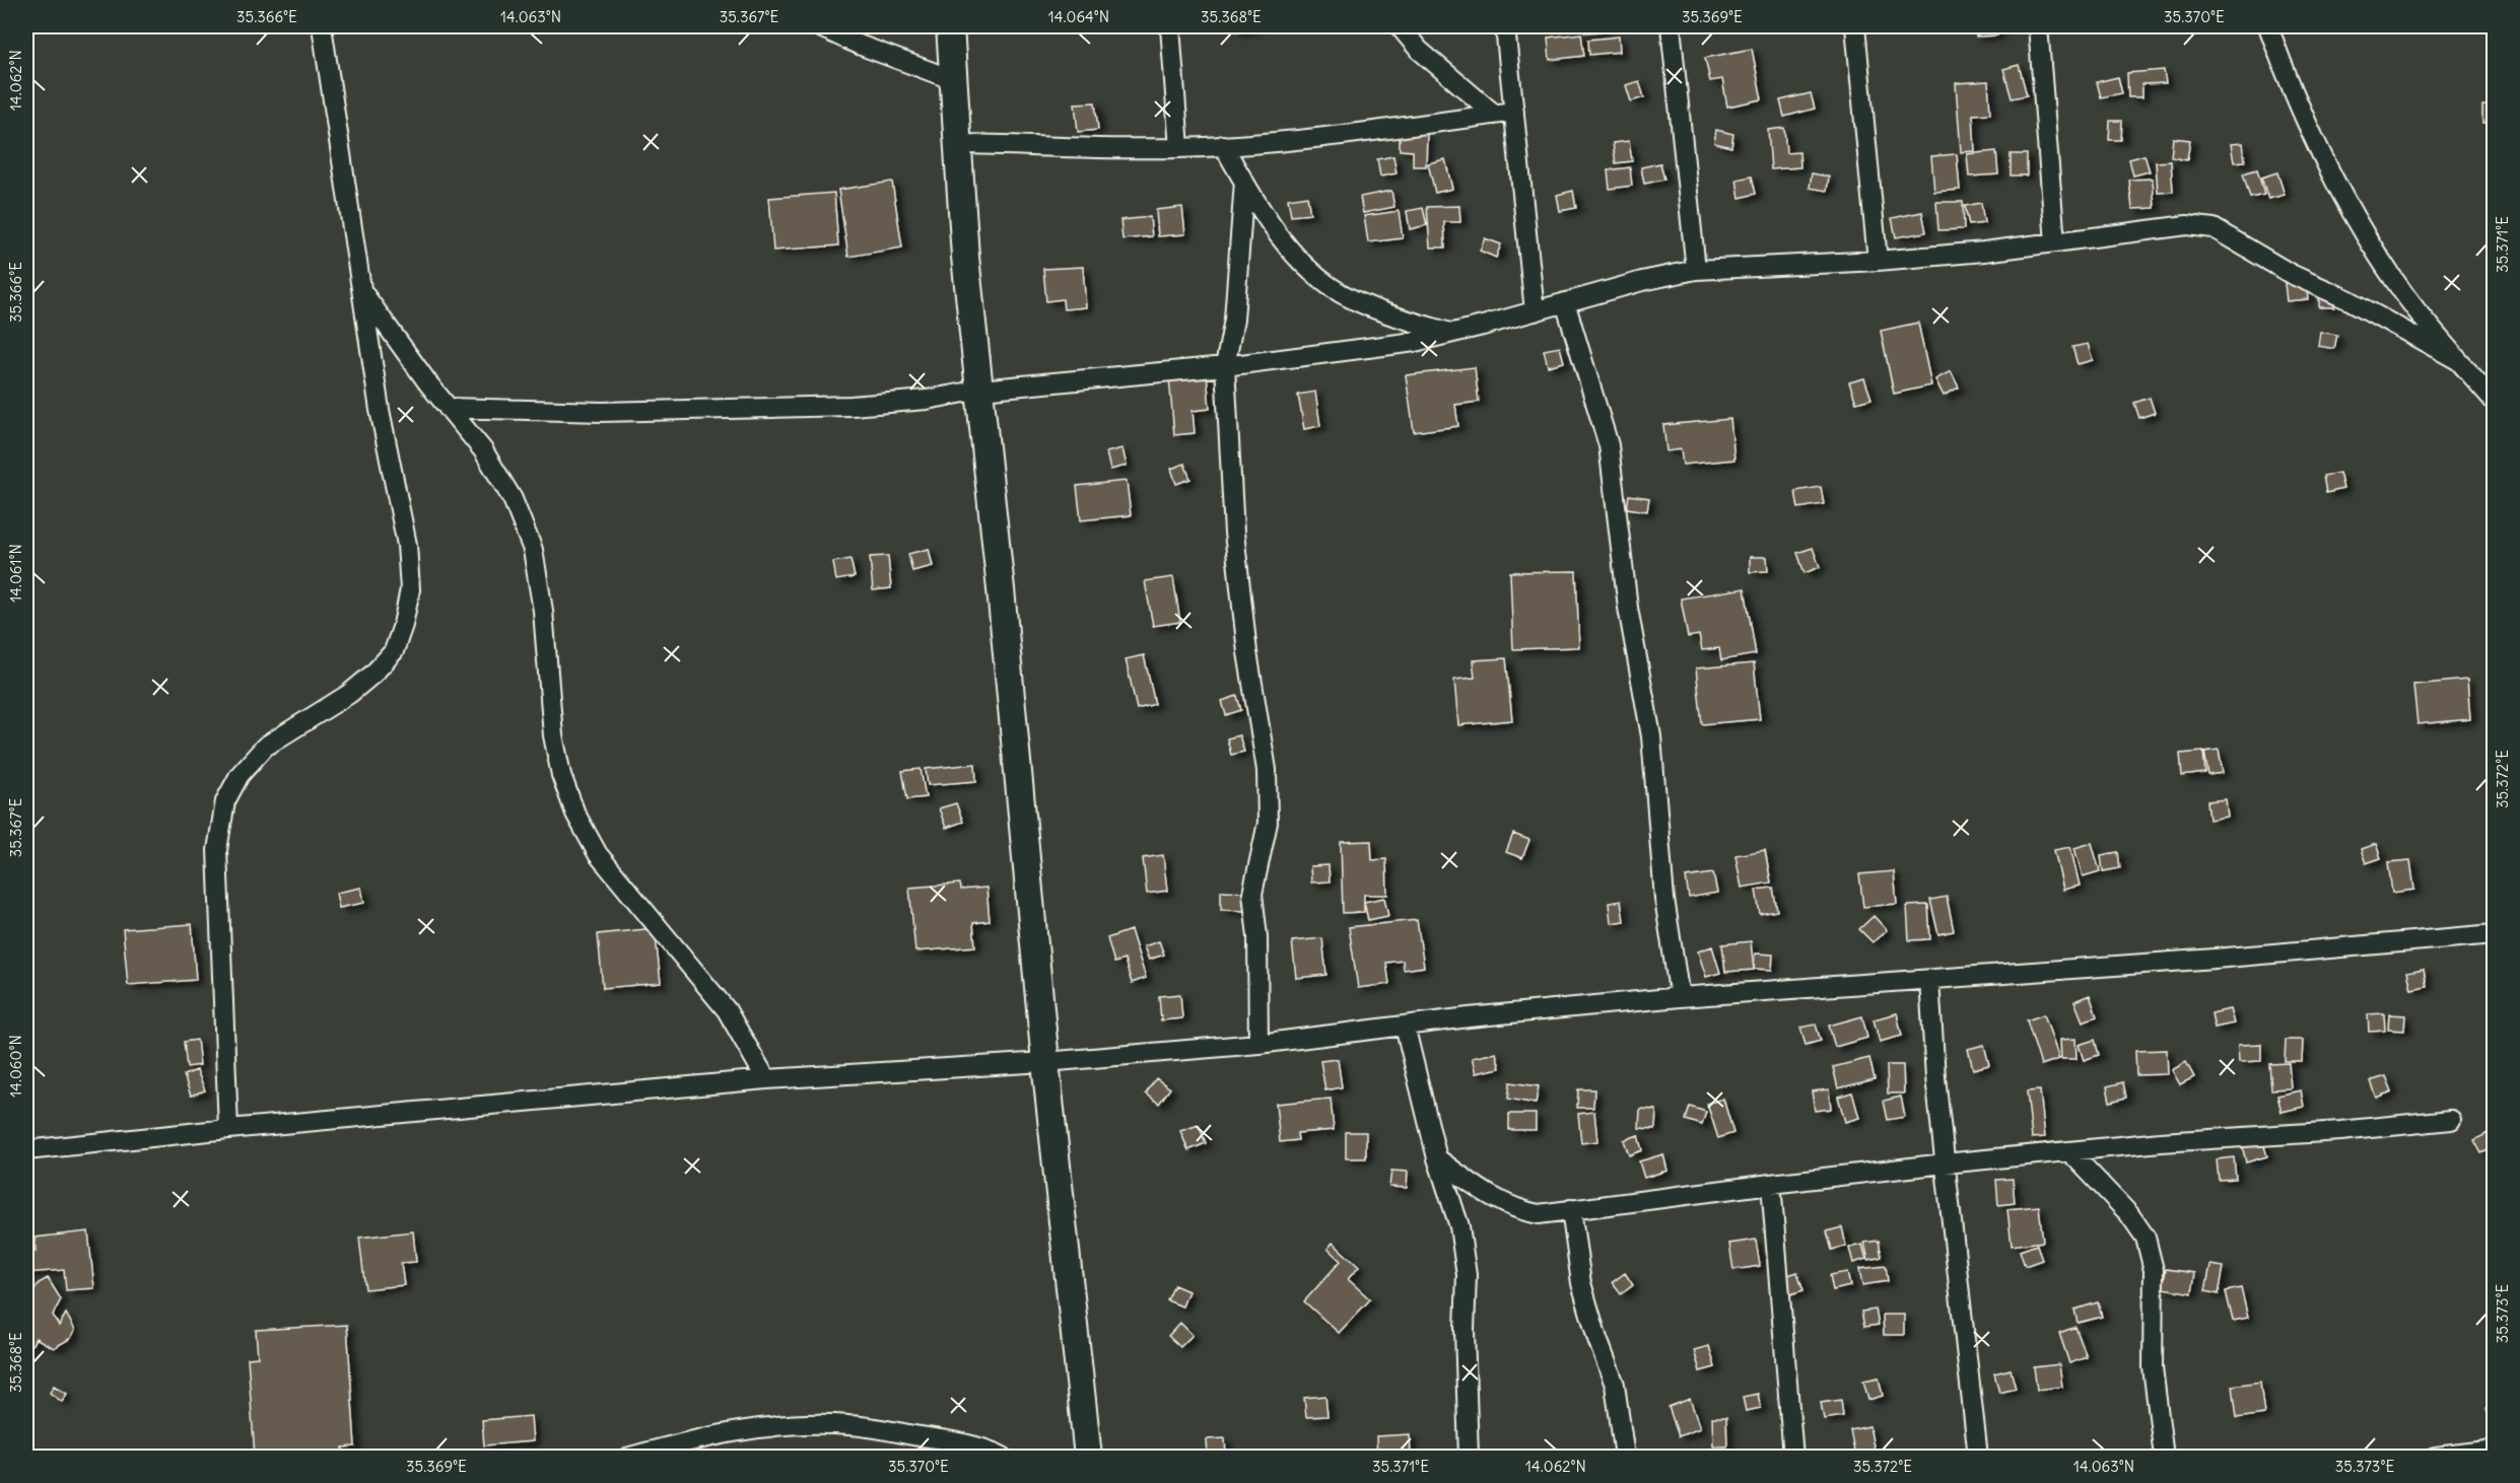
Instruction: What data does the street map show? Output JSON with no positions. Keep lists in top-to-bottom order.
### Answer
{
  "coordinates": [
    "35.366°E",
    "14.063°N",
    "35.367°E",
    "14.064°N",
    "35.368°E",
    "35.369°E",
    "35.370°E",
    "14.062°N",
    "35.371°E",
    "14.061°N",
    "35.372°E",
    "14.060°N",
    "35.373°E"
  ]
}
